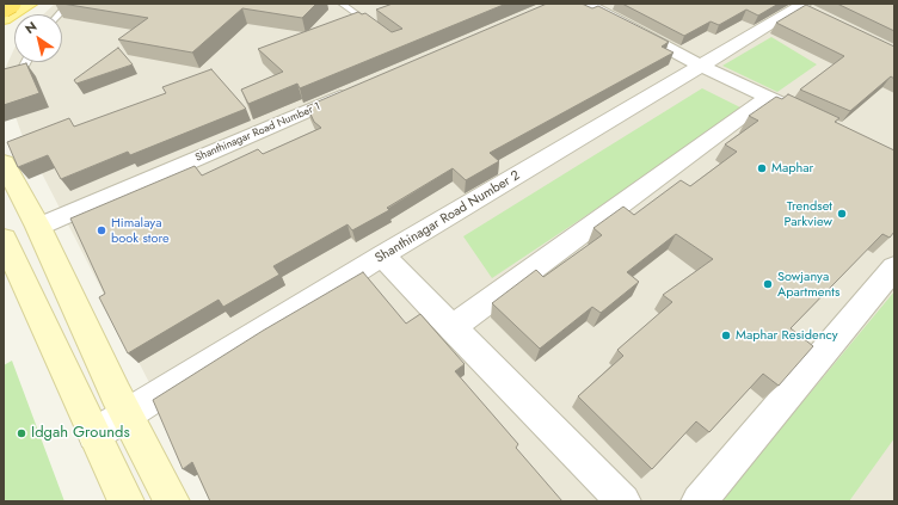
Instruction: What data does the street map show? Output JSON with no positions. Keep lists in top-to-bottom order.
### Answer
{
  "streets": {
    "street": ["Shanthinagar Road Number 1", "Shanthinagar Road Number 2"]
  },
  "places": [
    "Maphar",
    "Trendset Parkview",
    "Himalaya book store",
    "Sowjanya Apartments",
    "Maphar Residency",
    "Idgah Grounds"
  ],
  "north": "top left"
}
